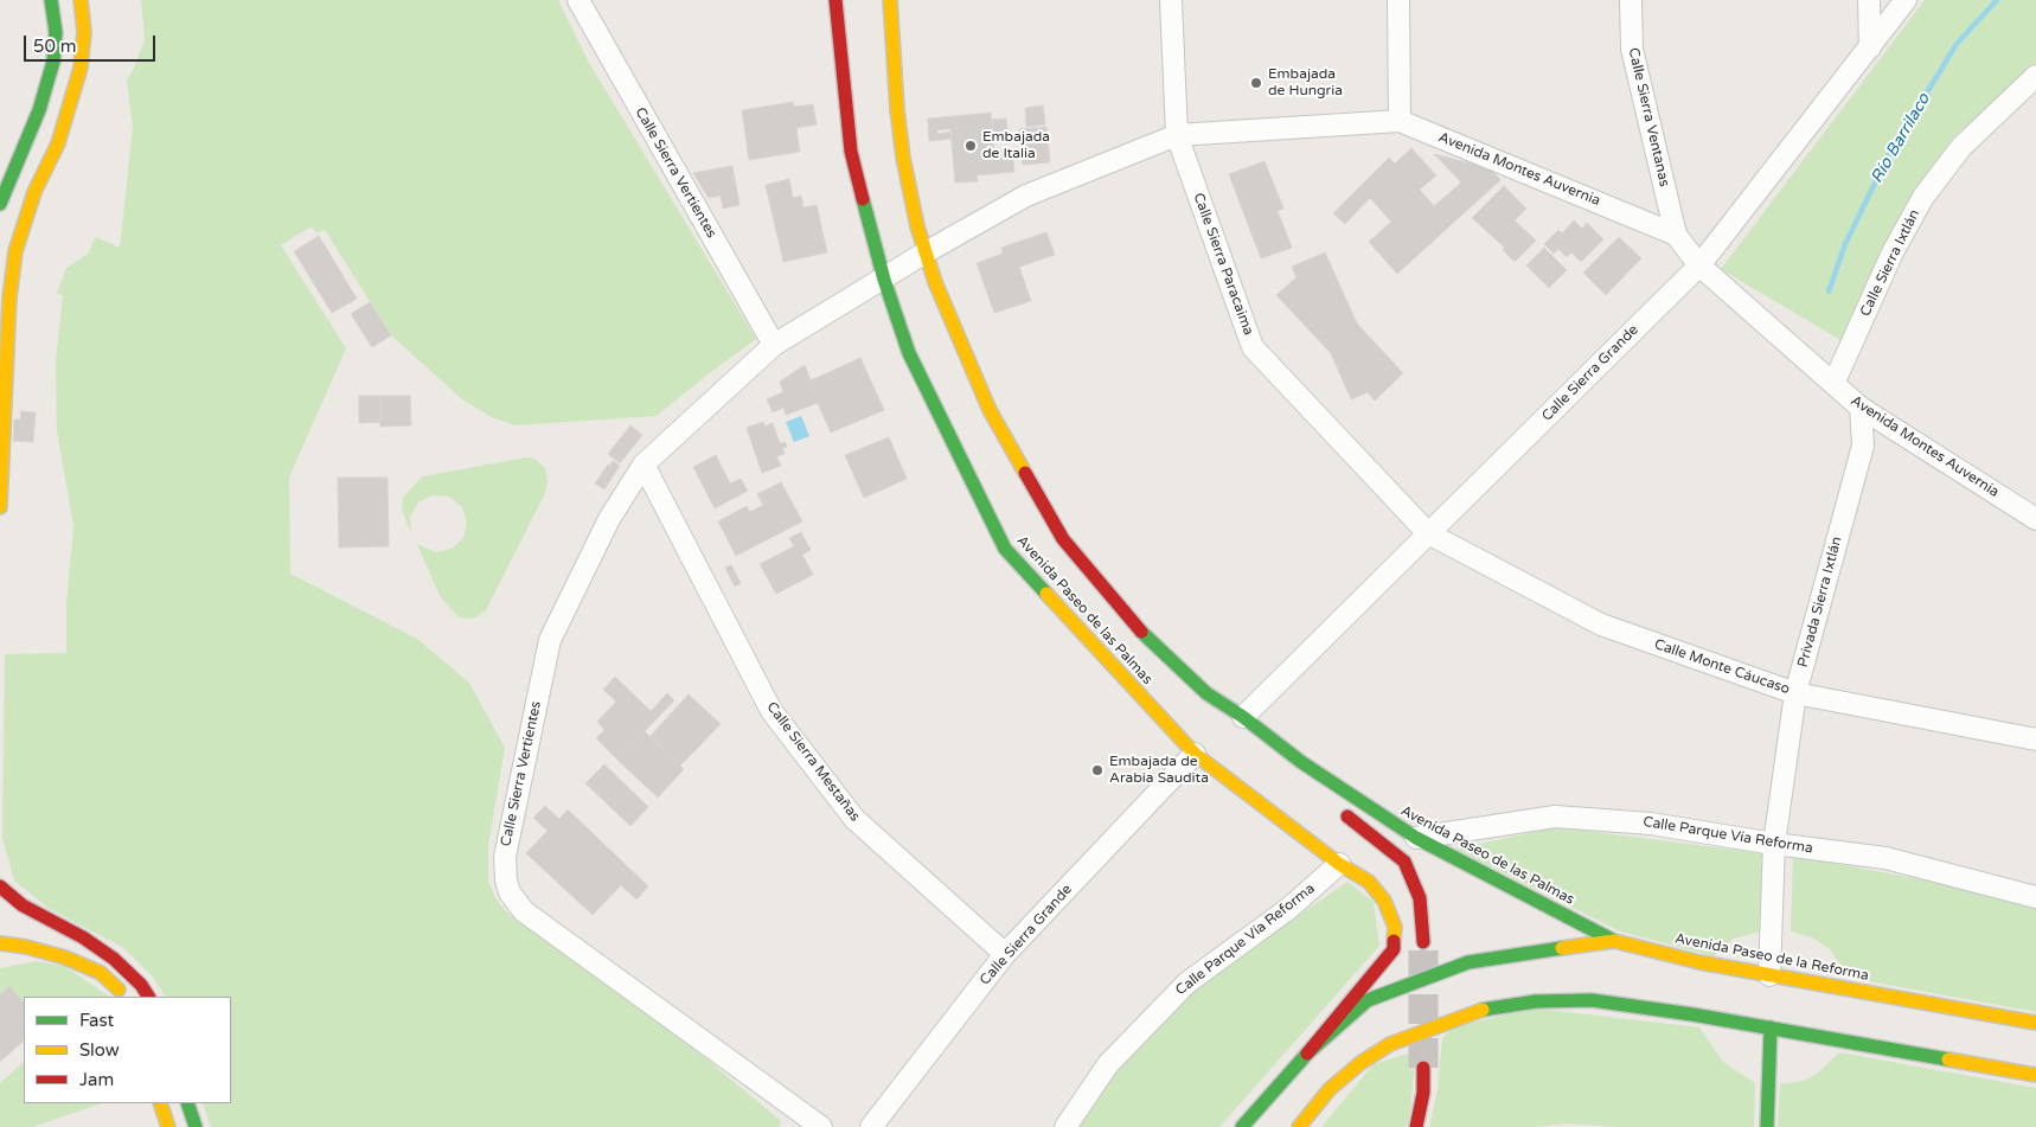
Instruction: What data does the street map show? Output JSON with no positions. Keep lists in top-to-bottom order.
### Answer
{
  "streets": {
    "main road": ["Avenida Paseo de las Palmas", "Avenida Paseo de la Reforma"],
    "street": [
      "Calle Sierra Ventanas",
      "Avenida Montes Auvernia",
      "Calle Sierra Vertientes",
      "Calle Sierra Ixtlán",
      "Calle Sierra Paracaima",
      "Calle Sierra Grande",
      "Privada Sierra Ixtlán",
      "Calle Monte Cáucaso",
      "Calle Sierra Mestañas",
      "Calle Parque Vía Reforma"
    ]
  },
  "crossings": [
    ["Calle Sierra Ventanas", "Avenida Montes Auvernia"],
    ["Avenida Montes Auvernia", "Calle Sierra Vertientes"],
    ["Avenida Montes Auvernia", "Calle Sierra Ixtlán"],
    ["Avenida Montes Auvernia", "Calle Sierra Paracaima"],
    ["Avenida Montes Auvernia", "Calle Sierra Grande"],
    ["Avenida Montes Auvernia", "Privada Sierra Ixtlán"],
    ["Avenida Montes Auvernia", "Avenida Paseo de las Palmas"],
    ["Calle Sierra Vertientes", "Avenida Paseo de las Palmas"],
    ["Calle Sierra Vertientes", "Calle Sierra Mestañas"],
    ["Calle Sierra Paracaima", "Calle Sierra Grande"],
    ["Calle Sierra Paracaima", "Calle Monte Cáucaso"],
    ["Calle Sierra Grande", "Avenida Paseo de las Palmas"],
    ["Calle Sierra Grande", "Calle Monte Cáucaso"],
    ["Calle Sierra Grande", "Calle Sierra Mestañas"],
    ["Privada Sierra Ixtlán", "Calle Monte Cáucaso"],
    ["Privada Sierra Ixtlán", "Calle Parque Vía Reforma"],
    ["Privada Sierra Ixtlán", "Avenida Paseo de la Reforma"],
    ["Avenida Paseo de las Palmas", "Calle Parque Vía Reforma"],
    ["Avenida Paseo de las Palmas", "Avenida Paseo de la Reforma"]
  ],
  "water": ["Río Barrilaco"],
  "places": ["Embajada de Hungria", "Embajada de Italia", "Embajada de Arabia Saudita"],
  "legend": ["Fast", "Slow", "Jam"],
  "scale_bar": "50 m"
}
